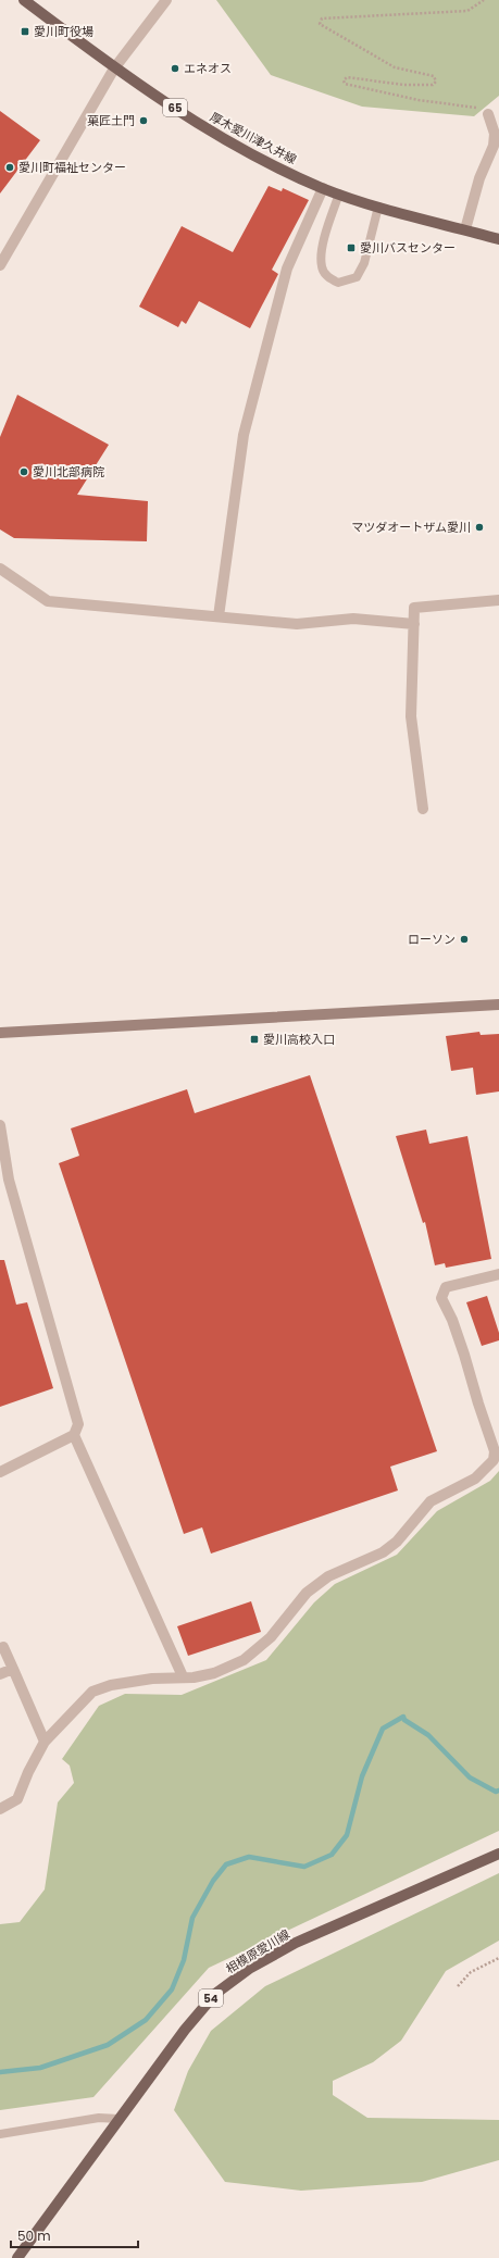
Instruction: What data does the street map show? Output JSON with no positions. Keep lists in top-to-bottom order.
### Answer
{
  "streets": {
    "main road": [
      "65",
      "厚木愛川津久井線",
      "相模原愛川線",
      "54"
    ]
  },
  "places": {
    "transit": ["愛川町役場", "愛川バスセンター", "愛川高校入口"],
    "other": [
      "エネオス",
      "菓匠土門",
      "愛川町福祉センター",
      "愛川北部病院",
      "マツダオートザム愛川",
      "ローソン"
    ]
  },
  "scale_bar": "50 m"
}
